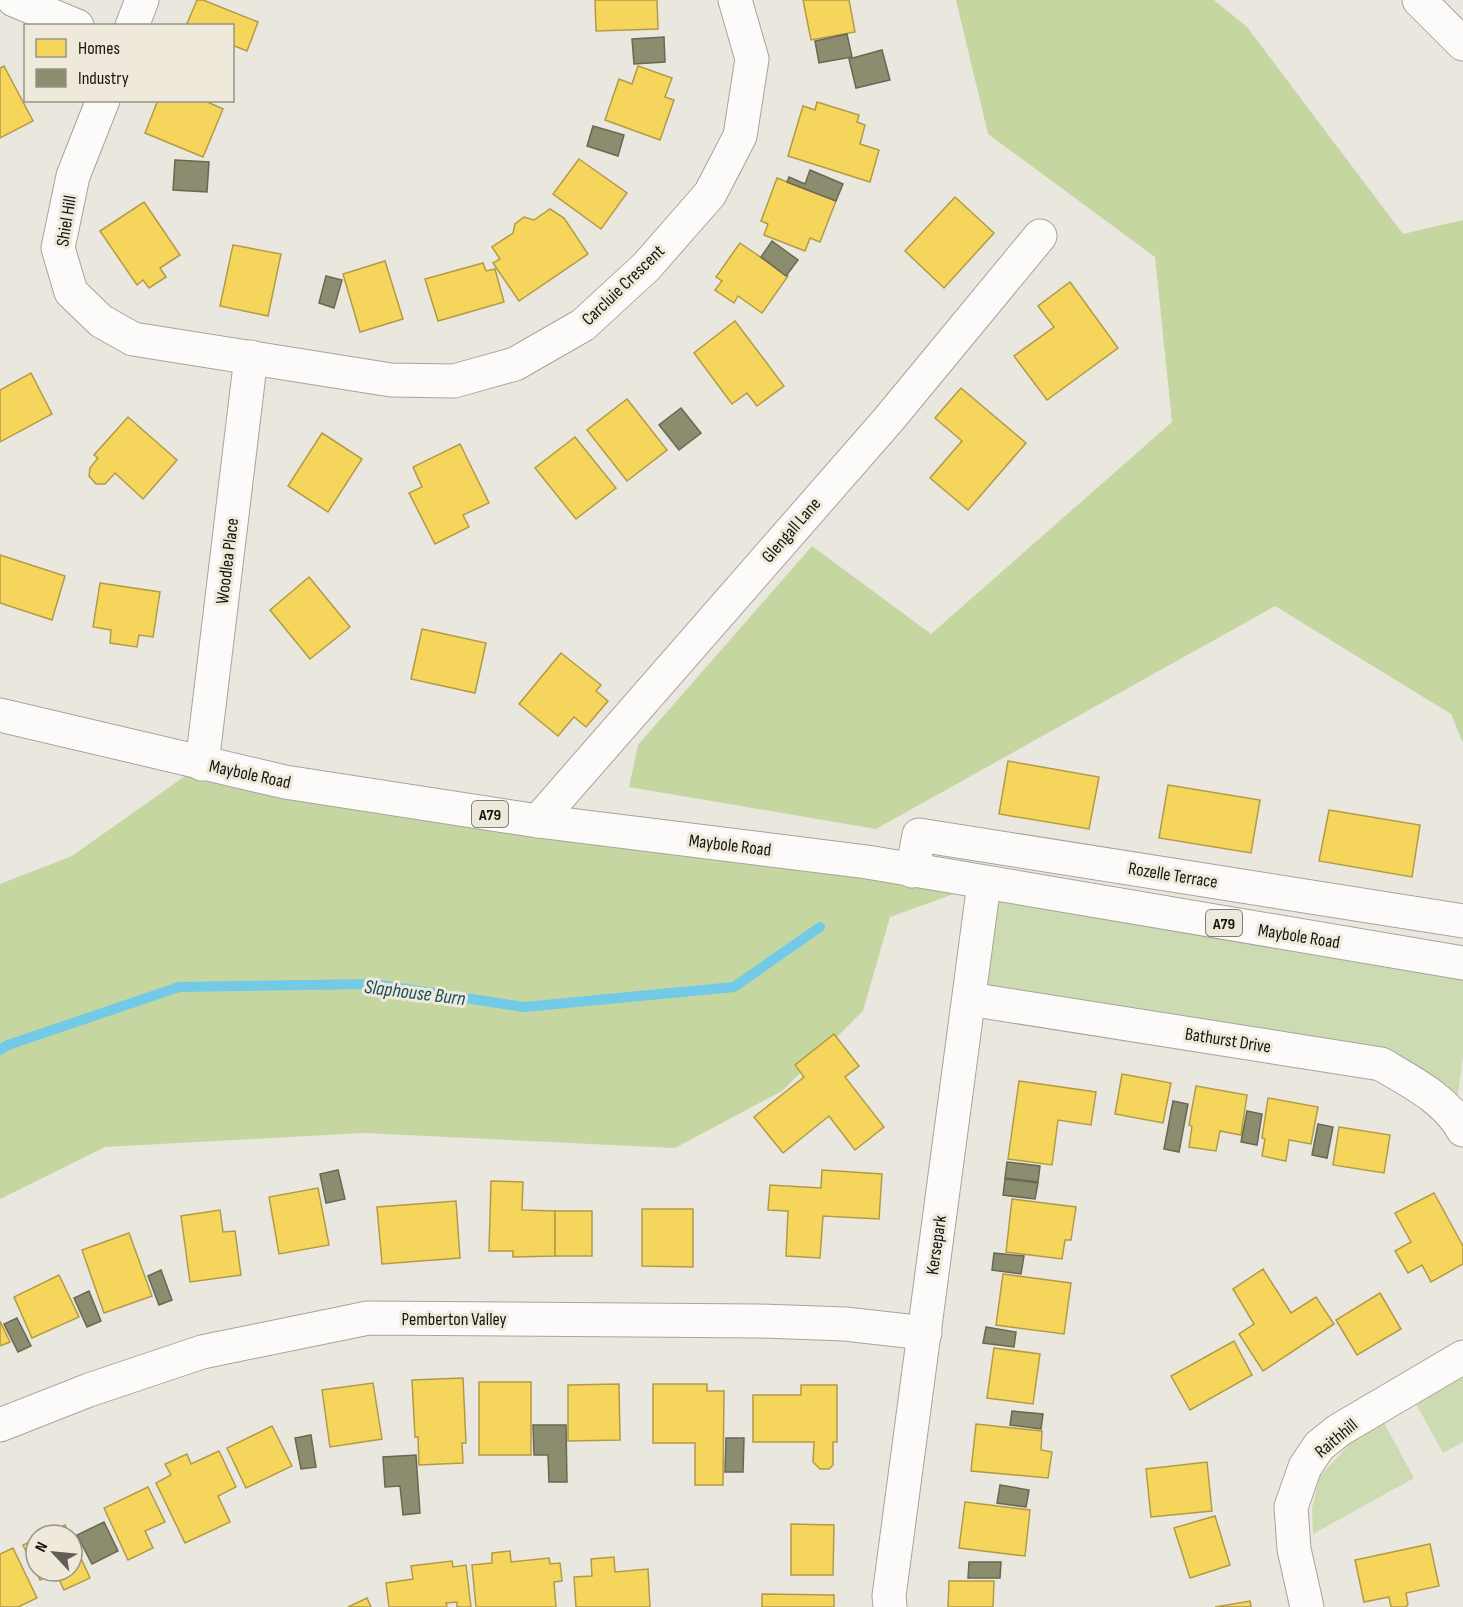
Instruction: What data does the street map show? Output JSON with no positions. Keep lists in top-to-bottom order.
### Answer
{
  "streets": {
    "main road": [
      "Shiel Hill",
      "Carcluie Crescent",
      "Glengall Lane",
      "Woodlea Place",
      "Maybole Road",
      "A79",
      "Rozelle Terrace",
      "Bathurst Drive",
      "Kersepark",
      "Pemberton Valley",
      "Raithhill"
    ]
  },
  "crossings": [
    ["Shiel Hill", "Carcluie Crescent"],
    ["Shiel Hill", "Woodlea Place"],
    ["Carcluie Crescent", "Woodlea Place"],
    ["Glengall Lane", "Maybole Road"],
    ["Woodlea Place", "Maybole Road"],
    ["Maybole Road", "Rozelle Terrace"],
    ["Maybole Road", "Kersepark"],
    ["Bathurst Drive", "Kersepark"],
    ["Kersepark", "Pemberton Valley"]
  ],
  "water": ["Slaphouse Burn"],
  "legend": ["Homes", "Industry"],
  "north": "top left"
}
